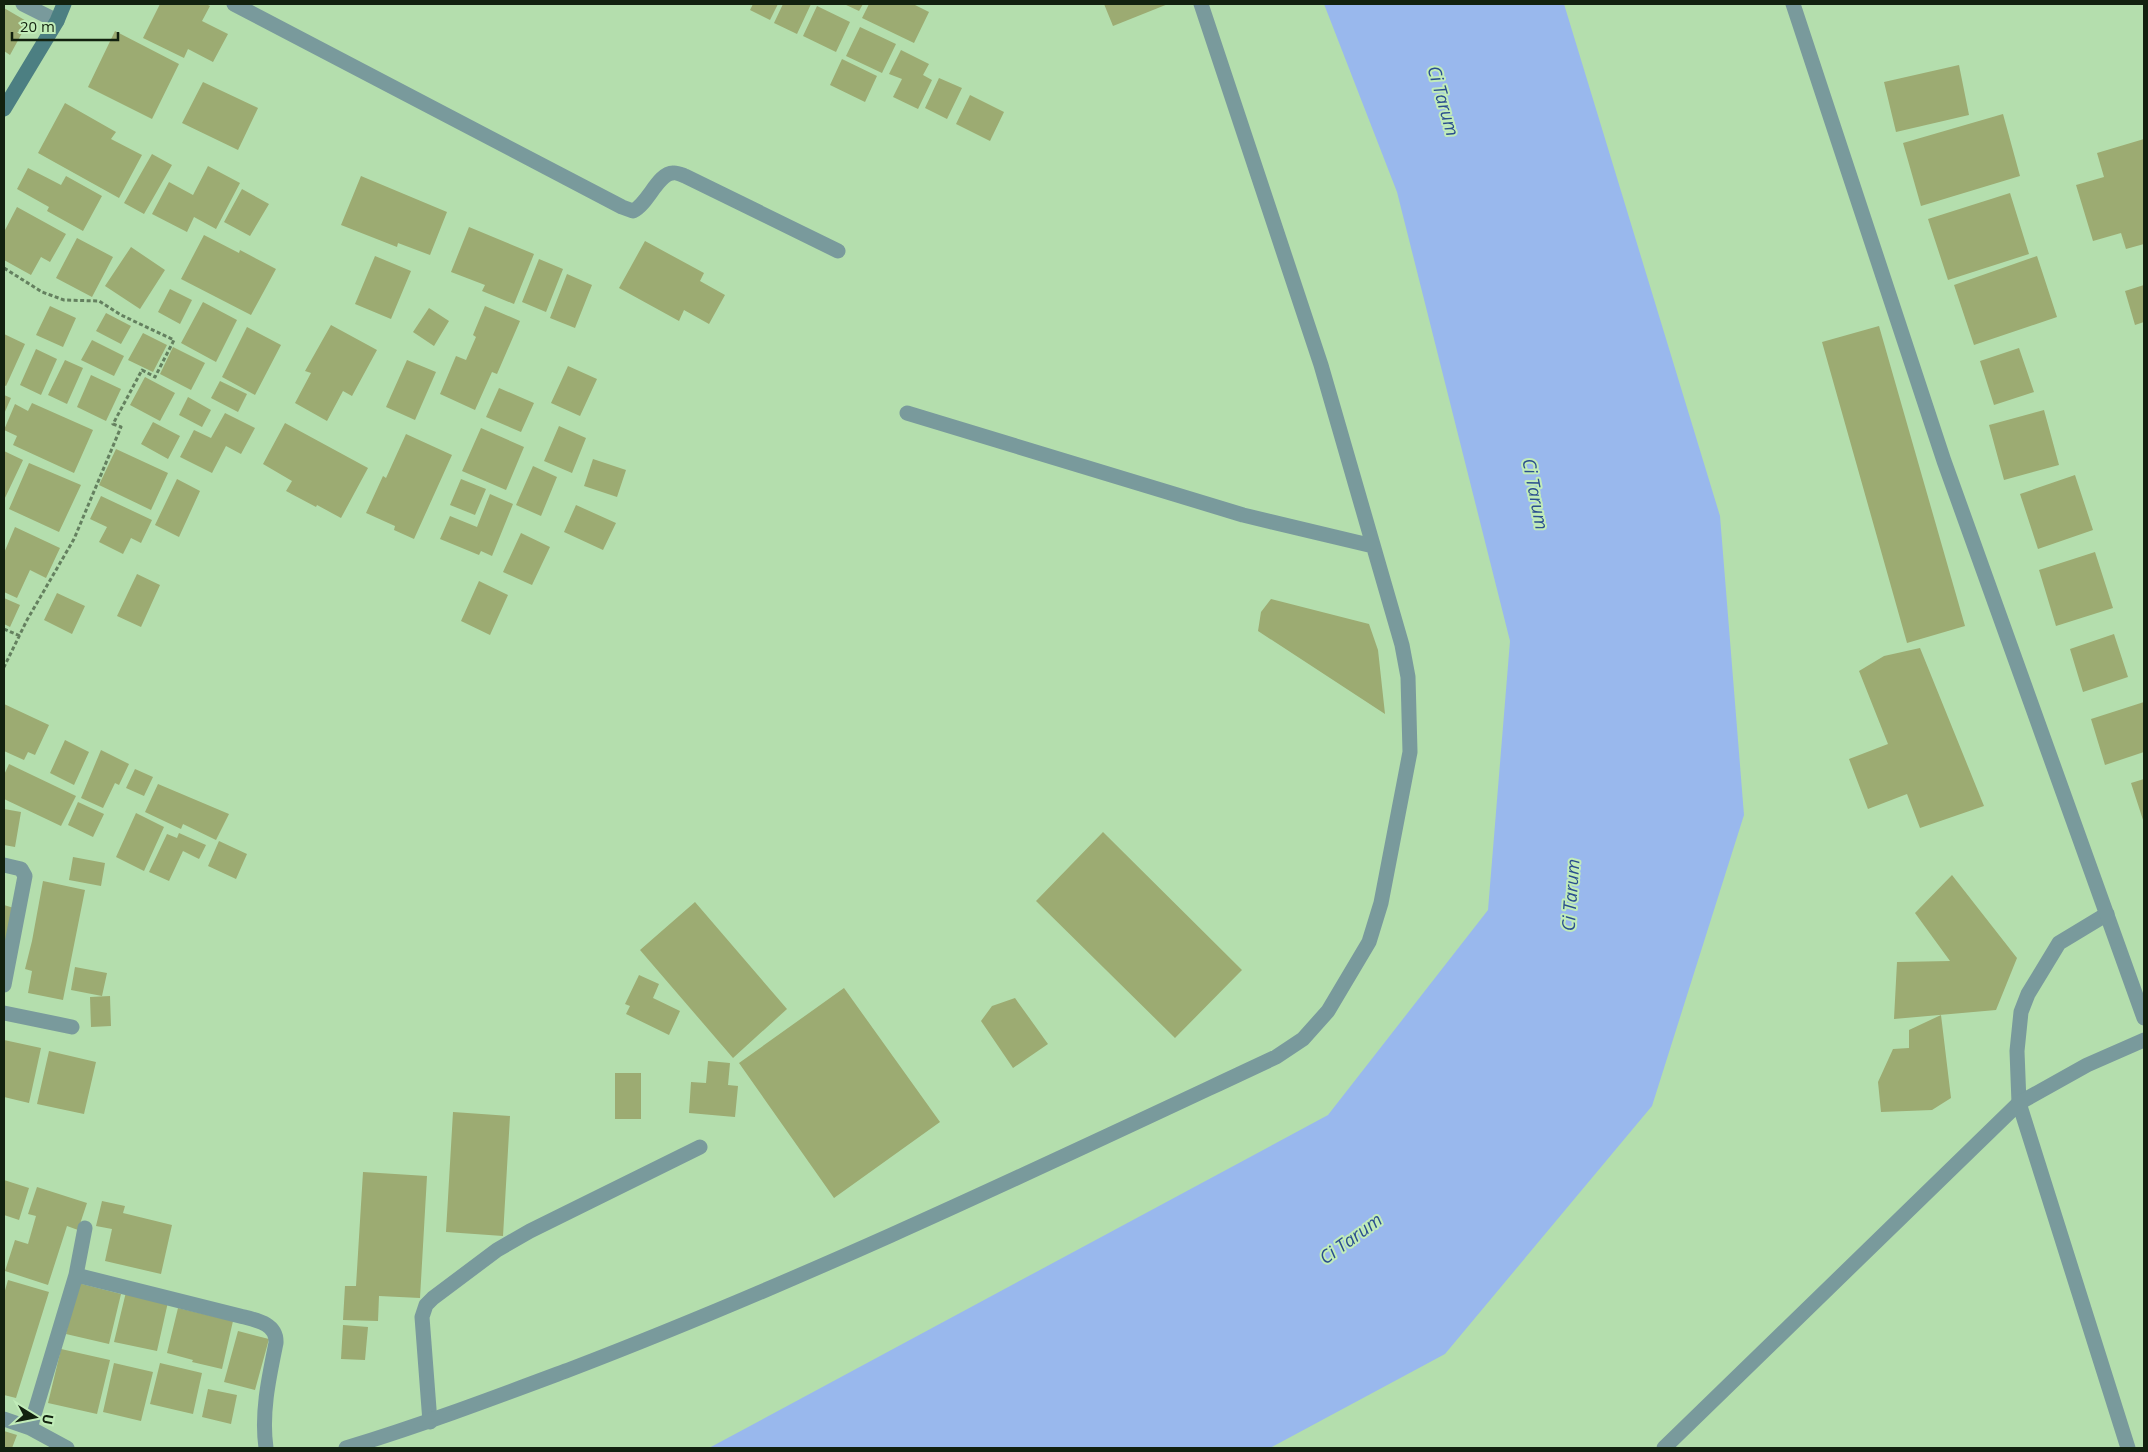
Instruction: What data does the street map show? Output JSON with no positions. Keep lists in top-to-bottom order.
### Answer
{
  "water": ["Ci Tarum"],
  "scale_bar": "20 m",
  "north": "right"
}
